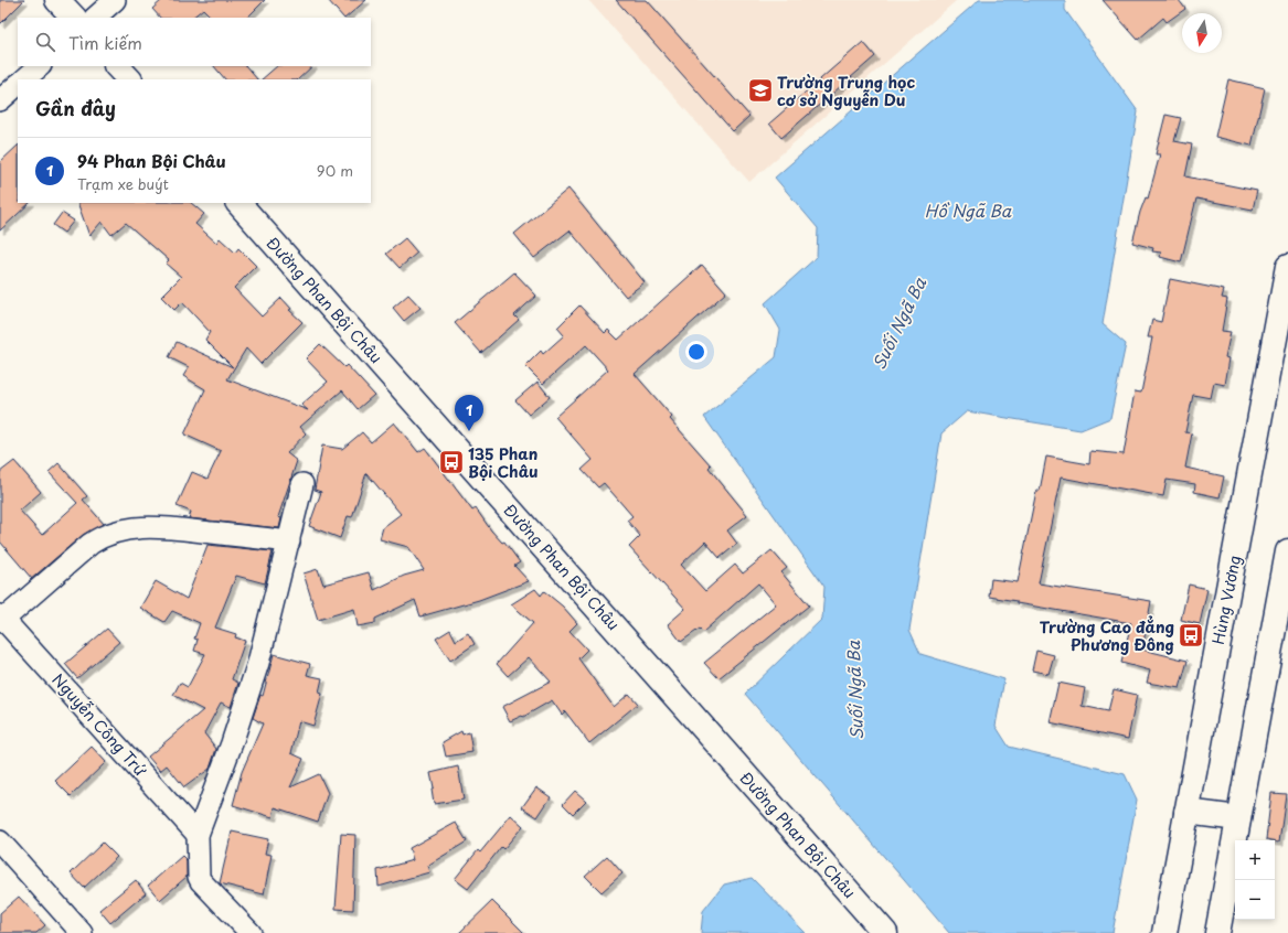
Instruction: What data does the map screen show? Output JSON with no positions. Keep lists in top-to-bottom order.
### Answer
{
  "streets": {
    "main road": ["Đường Phan Bội Châu", "Hùng Vương"],
    "street": ["Nguyễn Công Trứ"]
  },
  "water": ["Hồ Ngã Ba", "Suối Ngã Ba"],
  "places": {
    "school or university": ["Trường Trung học cơ sở Nguyễn Du"],
    "bus stop": ["135 Phan Bội Châu", "Trường Cao đẳng Phương Đông"]
  },
  "north": "bottom",
  "page": {
    "search": "Tìm kiếm",
    "heading": "Gần đây",
    "list": [
      {
        "mark": "1",
        "name": "94 Phan Bội Châu",
        "note": "Trạm xe buýt",
        "value": "90 m"
      }
    ],
    "pins": "1",
    "map_buttons": ["+", "−"]
  }
}
